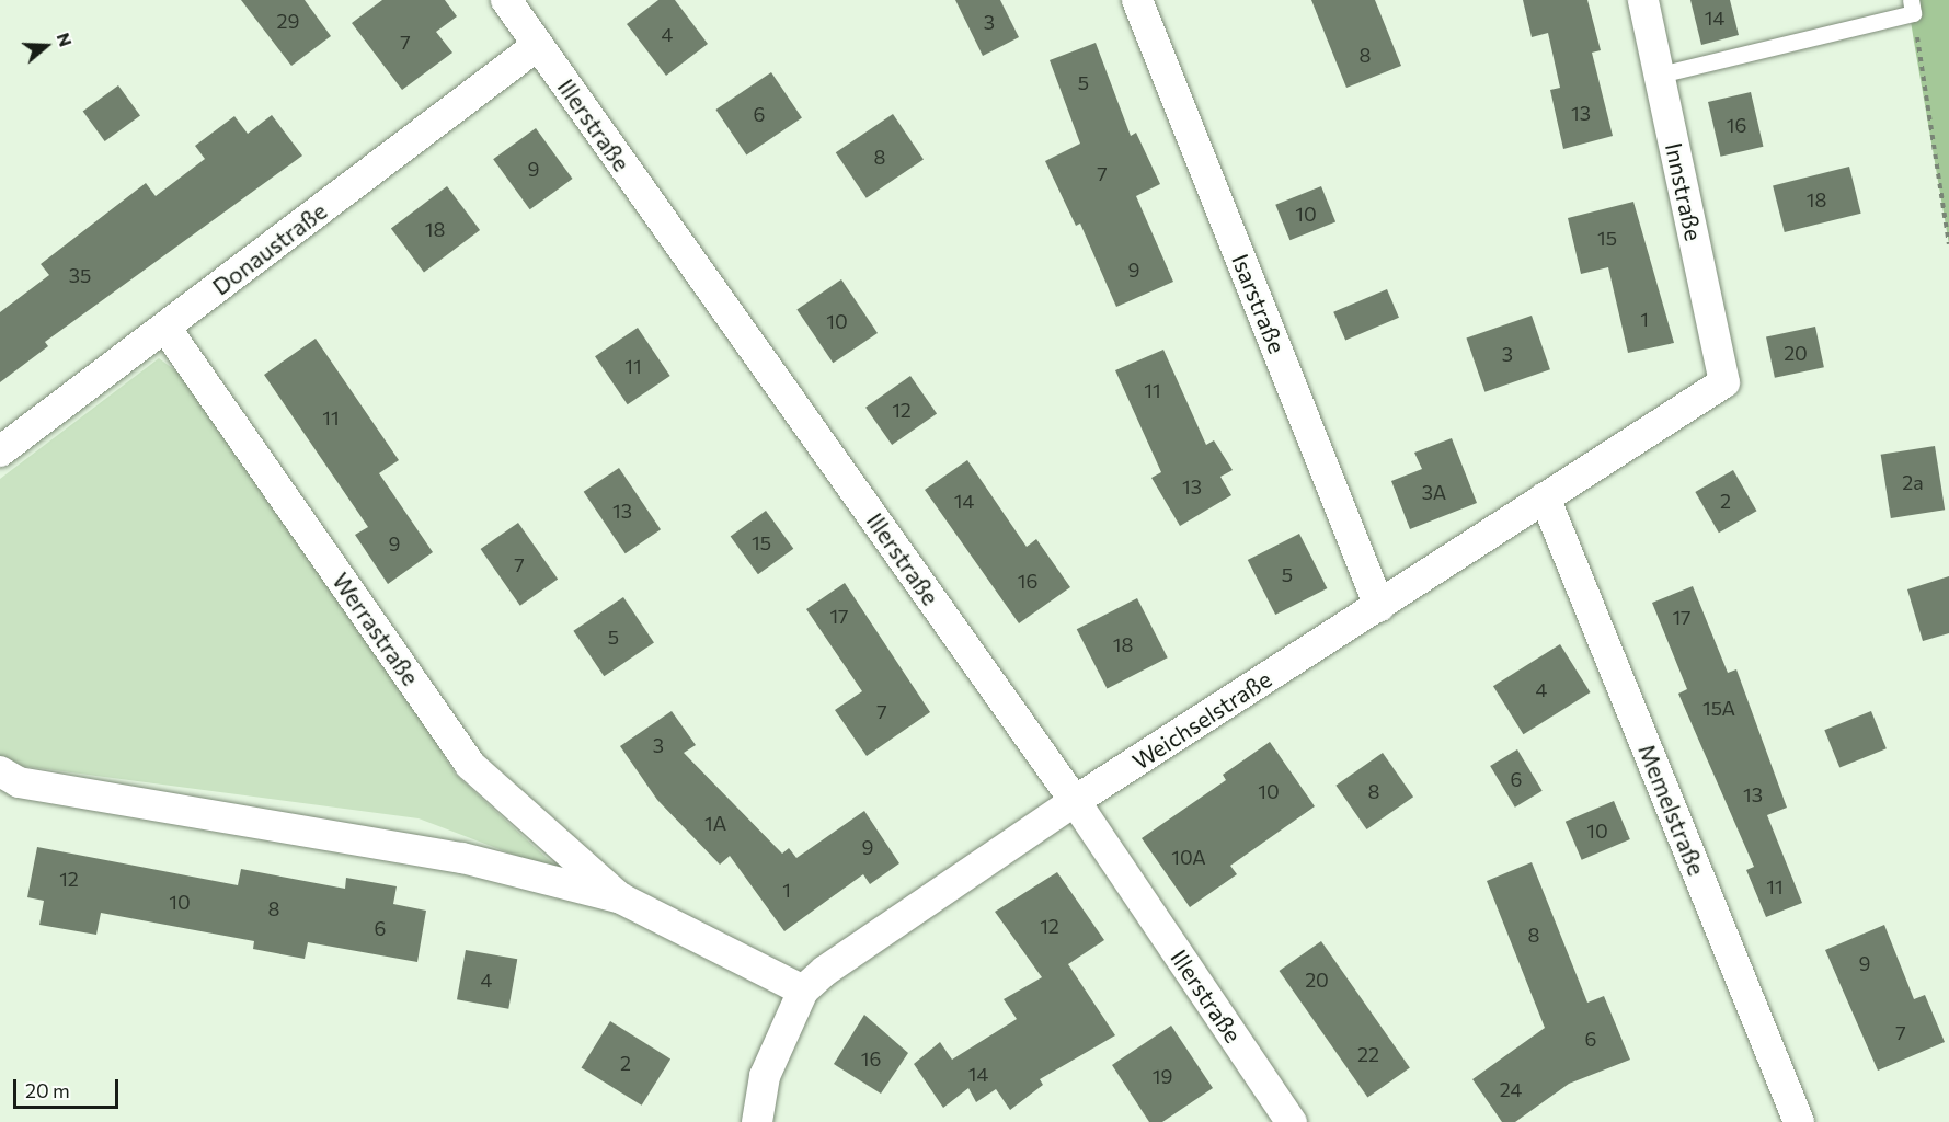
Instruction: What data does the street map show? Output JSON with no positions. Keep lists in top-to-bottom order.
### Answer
{
  "streets": {
    "street": [
      "Illerstraße",
      "Innstraße",
      "Donaustraße",
      "Isarstraße",
      "Werrastraße",
      "Weichselstraße",
      "Memelstraße"
    ]
  },
  "crossings": [
    ["Illerstraße", "Donaustraße"],
    ["Illerstraße", "Weichselstraße"],
    ["Innstraße", "Weichselstraße"],
    ["Donaustraße", "Werrastraße"],
    ["Isarstraße", "Weichselstraße"],
    ["Werrastraße", "Weichselstraße"],
    ["Weichselstraße", "Memelstraße"]
  ],
  "house_numbers": [
    "14",
    "29",
    "3",
    "4",
    "7",
    "8",
    "5",
    "13",
    "6",
    "16",
    "8",
    "9",
    "7",
    "18",
    "10",
    "18",
    "15",
    "9",
    "35",
    "1",
    "10",
    "20",
    "3",
    "11",
    "11",
    "12",
    "11",
    "2a",
    "13",
    "3A",
    "14",
    "2",
    "13",
    "15",
    "9",
    "7",
    "5",
    "16",
    "17",
    "17",
    "5",
    "18",
    "4",
    "15A",
    "7",
    "3",
    "6",
    "10",
    "8",
    "13",
    "1A",
    "10",
    "9",
    "10A",
    "12",
    "11",
    "1",
    "10",
    "8",
    "12",
    "6",
    "8",
    "9",
    "4",
    "20",
    "7",
    "6",
    "22",
    "16",
    "2",
    "14",
    "19",
    "24"
  ],
  "scale_bar": "20 m",
  "north": "right"
}
